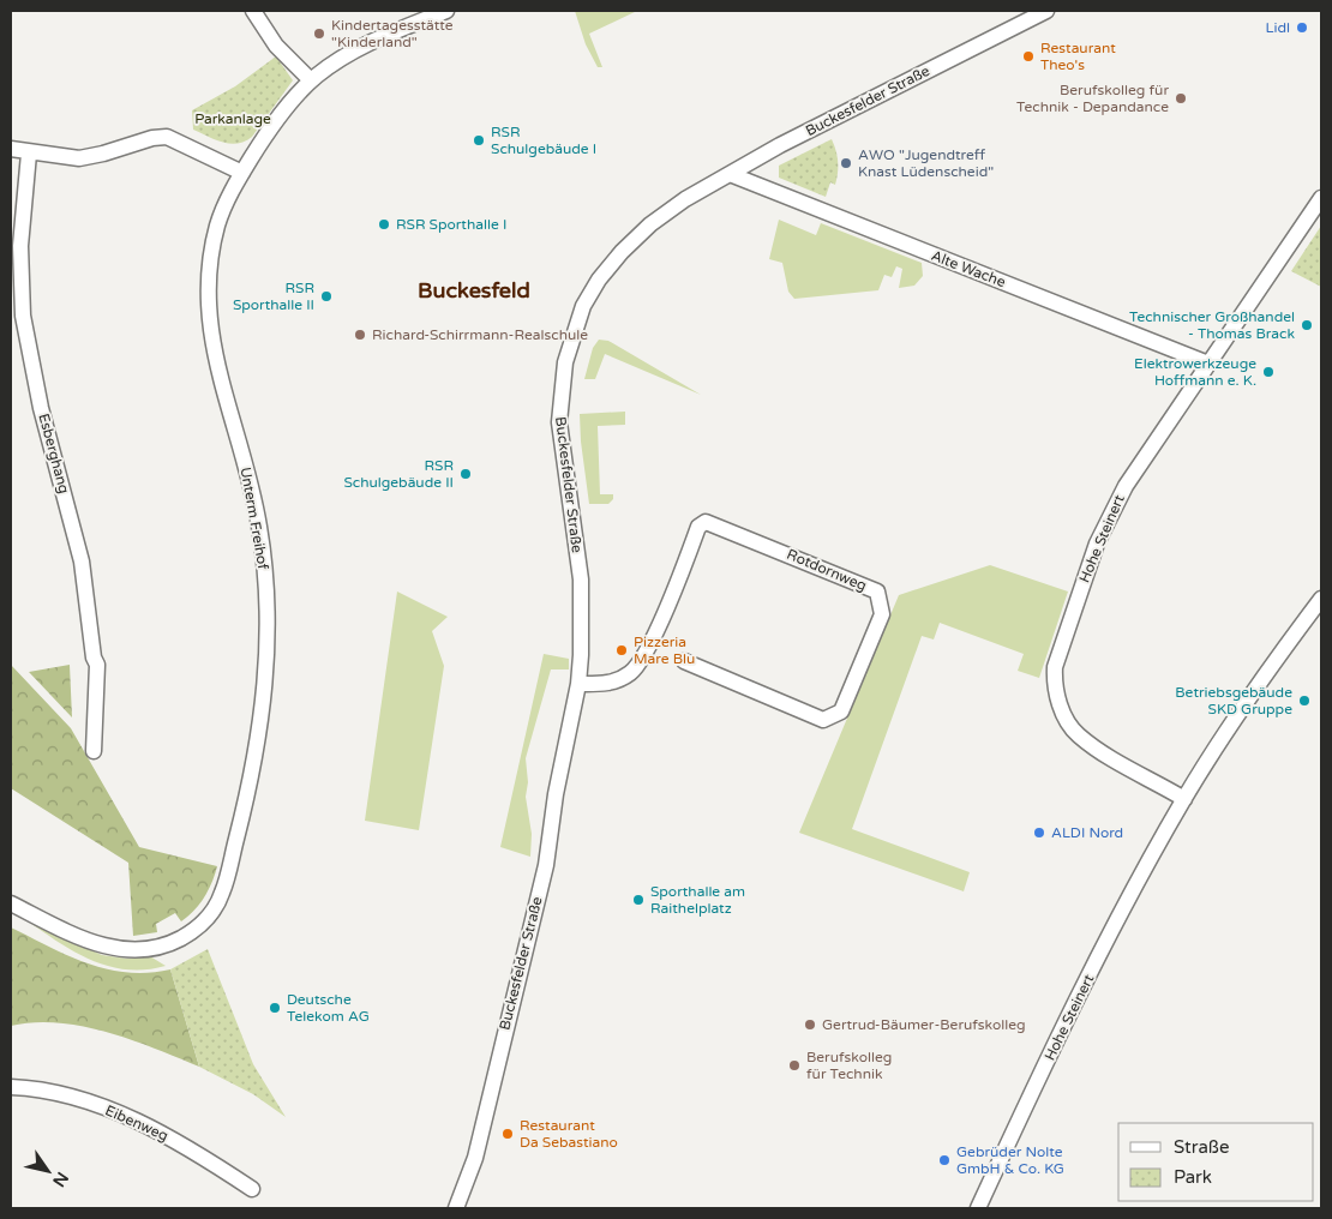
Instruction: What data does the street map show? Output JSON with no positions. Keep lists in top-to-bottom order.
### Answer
{
  "streets": {
    "street": [
      "Buckesfelder Straße",
      "Alte Wache",
      "Esberghang",
      "Unterm Freihof",
      "Hohe Steinert",
      "Rotdornweg",
      "Eibenweg"
    ]
  },
  "crossings": [
    ["Buckesfelder Straße", "Alte Wache"],
    ["Buckesfelder Straße", "Rotdornweg"],
    ["Alte Wache", "Hohe Steinert"]
  ],
  "districts": ["Buckesfeld"],
  "parks": ["Parkanlage"],
  "places": [
    "Lidl",
    "Kindertagesstätte \"Kinderland\"",
    "Restaurant Theo's",
    "Berufskolleg für Technik - Depandance",
    "RSR Schulgebäude I",
    "AWO \"Jugendtreff Knast Lüdenscheid\"",
    "RSR Sporthalle I",
    "RSR Sporthalle II",
    "Technischer Großhandel - Thomas Brack",
    "Richard-Schirrmann-Realschule",
    "Elektrowerkzeuge Hoffmann e. K.",
    "RSR Schulgebäude II",
    "Pizzeria Mare Blu",
    "Betriebsgebäude SKD Gruppe",
    "ALDI Nord",
    "Sporthalle am Raithelplatz",
    "Deutsche Telekom AG",
    "Gertrud-Bäumer-Berufskolleg",
    "Berufskolleg für Technik",
    "Restaurant Da Sebastiano",
    "Gebrüder Nolte GmbH & Co. KG"
  ],
  "legend": ["Straße", "Park"],
  "north": "bottom right"
}
